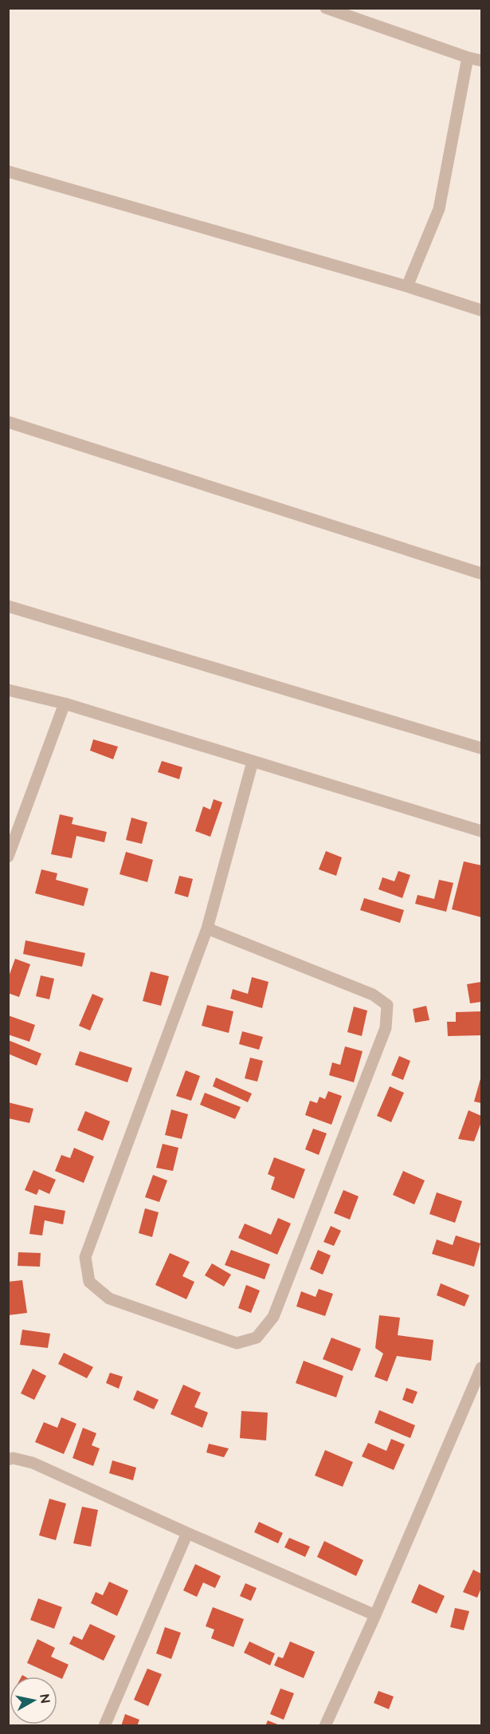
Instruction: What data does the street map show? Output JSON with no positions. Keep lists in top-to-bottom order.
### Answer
{
  "north": "right"
}
